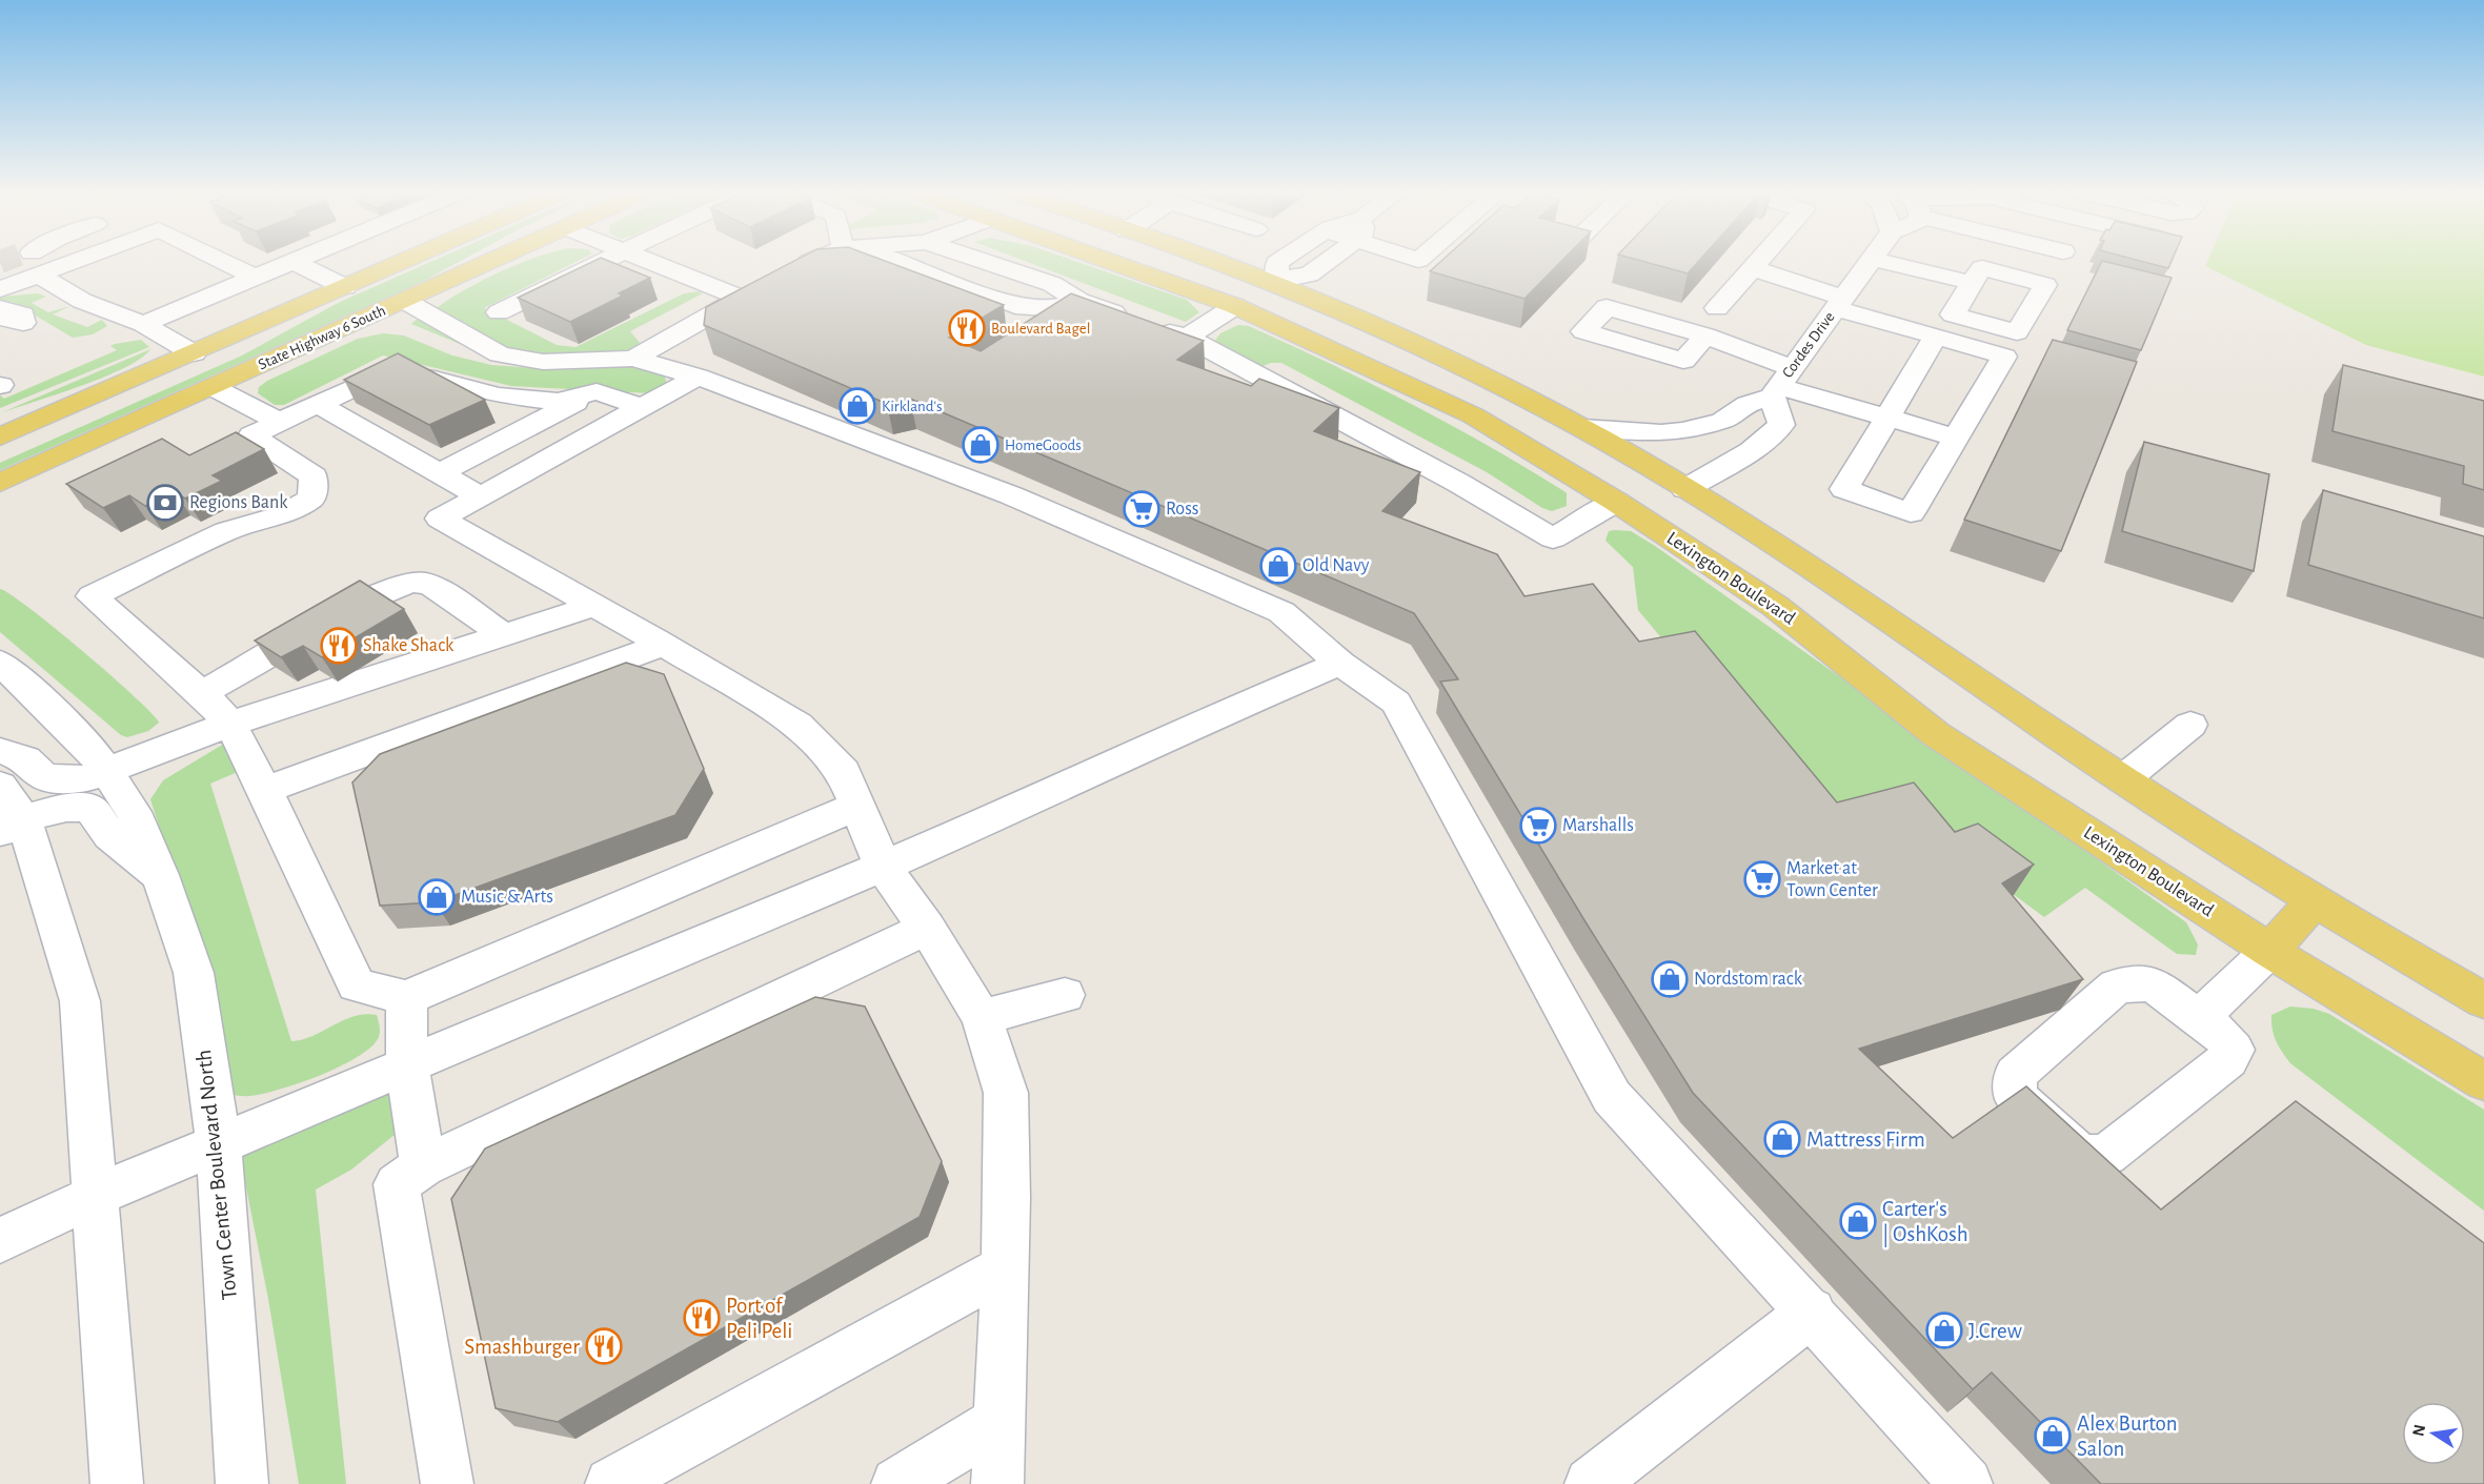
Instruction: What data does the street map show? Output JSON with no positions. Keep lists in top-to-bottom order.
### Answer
{
  "streets": {
    "main road": ["State Highway 6 South", "Lexington Boulevard"],
    "street": ["Cordes Drive", "Town Center Boulevard North"]
  },
  "places": {
    "restaurant": [
      "Boulevard Bagel",
      "Shake Shack",
      "Port of Peli Peli",
      "Smashburger"
    ],
    "shop": [
      "Kirkland's",
      "HomeGoods",
      "Old Navy",
      "Music & Arts",
      "Nordstom rack",
      "Mattress Firm",
      "Carter's | OshKosh",
      "J.Crew",
      "Alex Burton Salon"
    ],
    "bank": ["Regions Bank"],
    "supermarket": ["Ross", "Marshalls", "Market at Town Center"]
  },
  "north": "left"
}
